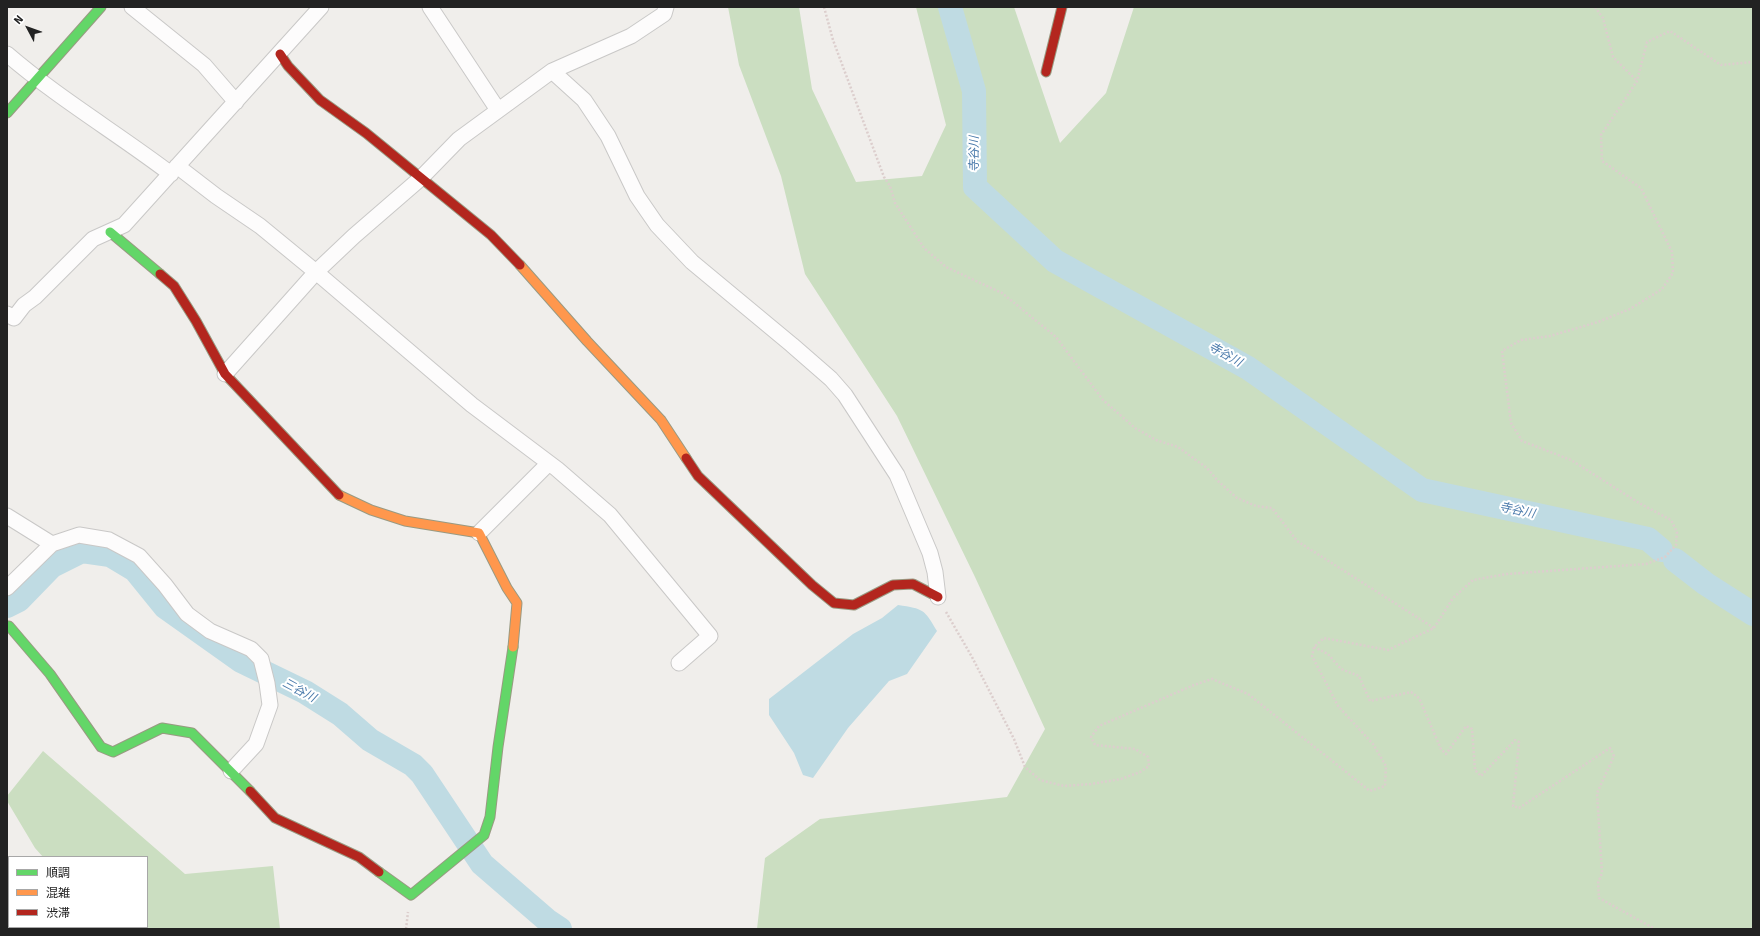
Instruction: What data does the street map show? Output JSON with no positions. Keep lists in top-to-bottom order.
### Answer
{
  "water": ["寺谷川", "三谷川"],
  "legend": ["順調", "混雑", "渋滞"],
  "north": "top left"
}
